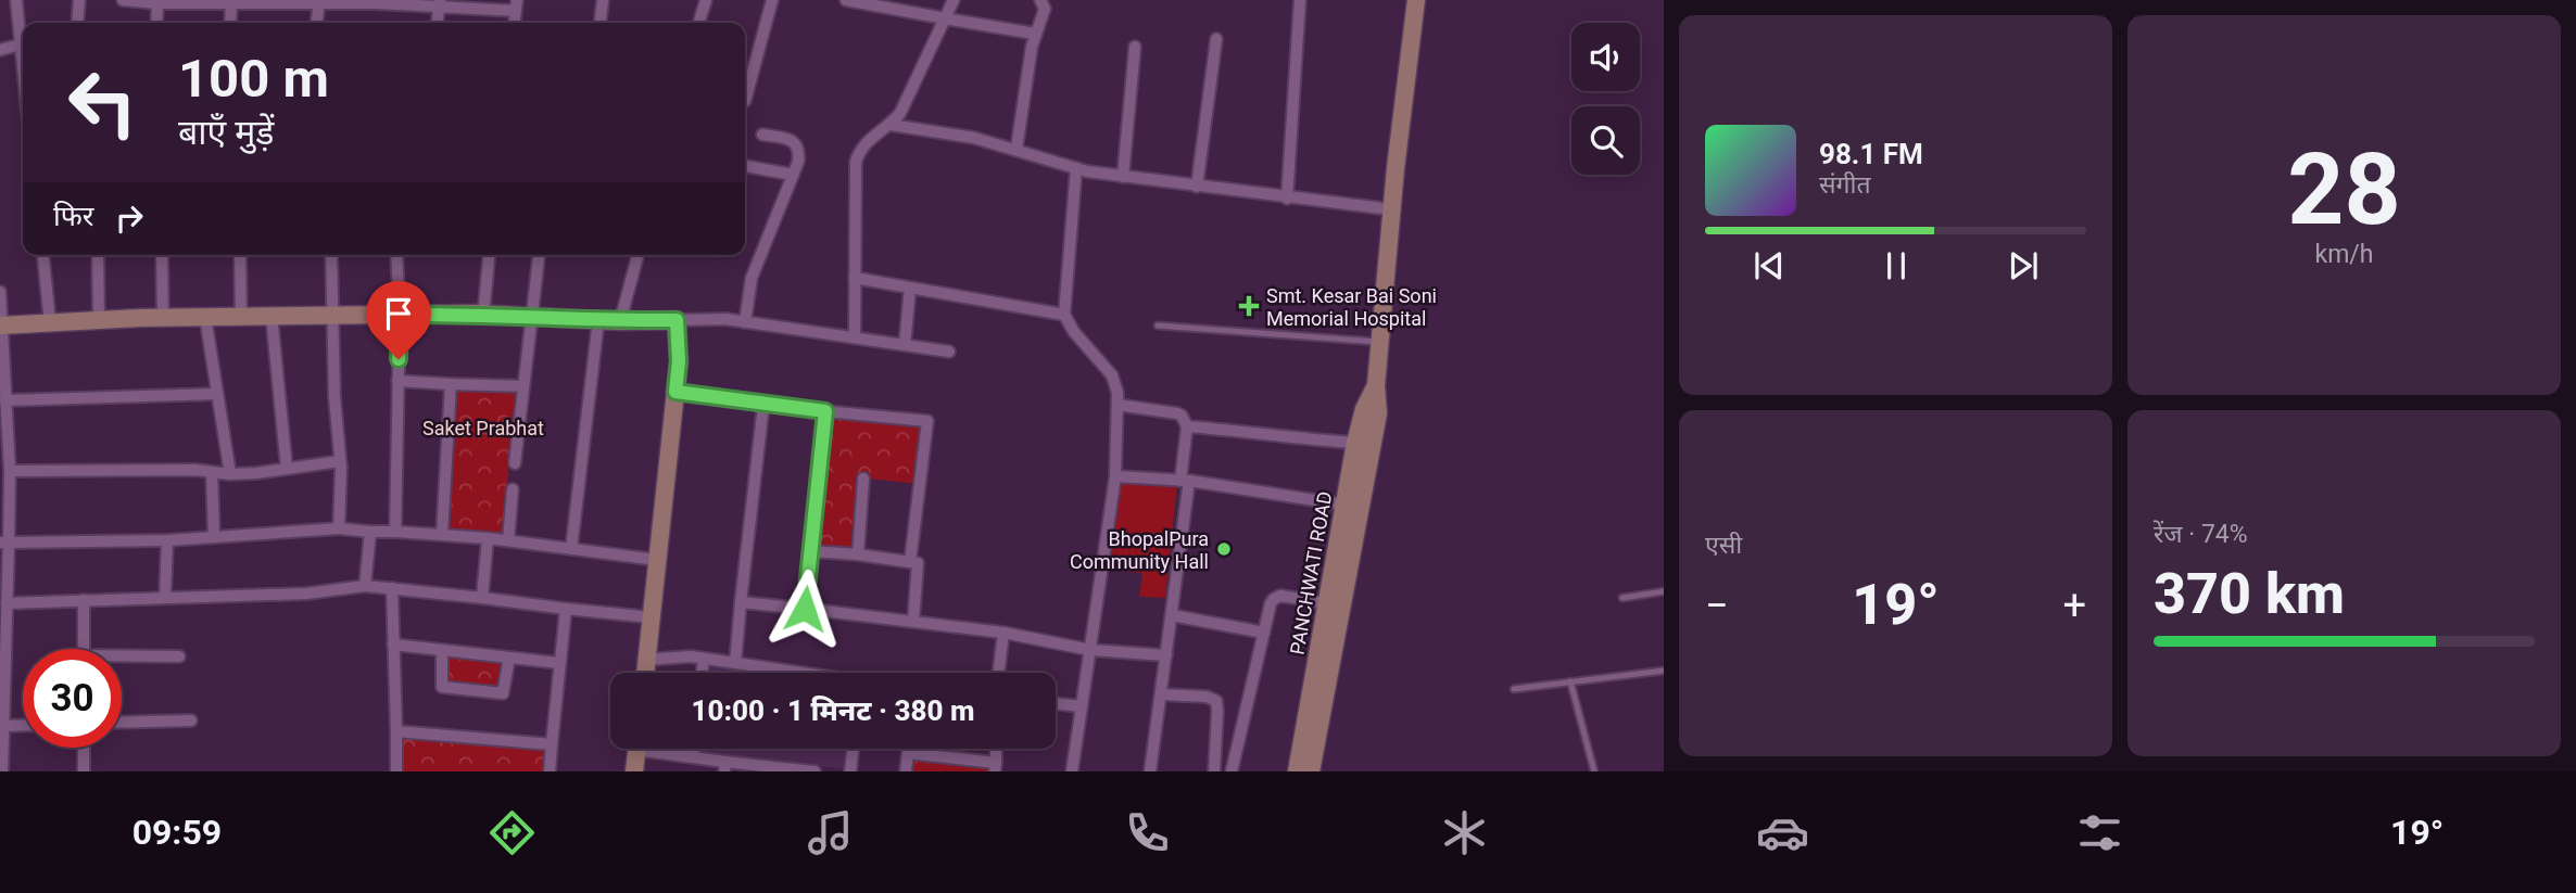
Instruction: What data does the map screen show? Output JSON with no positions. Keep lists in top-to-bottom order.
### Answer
{
  "streets": {
    "street": ["PANCHWATI ROAD"]
  },
  "parks": ["Saket Prabhat"],
  "places": {
    "health": ["Smt. Kesar Bai Soni Memorial Hospital"],
    "other": ["BhopalPura Community Hall"]
  },
  "page": {
    "tile": [
      ["28", "km/h"],
      "एसी",
      ["रेंज · 74%", "370 km"]
    ],
    "turn": ["100 m", "बाएँ मुड़ें"],
    "song": ["98.1 FM", "संगीत"],
    "then": "फिर",
    "heat": ["−", "19°", "+"],
    "limit": "30",
    "trip": "10:00 · 1 मिनट · 380 m",
    "tabs": ["09:59", "19°"]
  }
}
